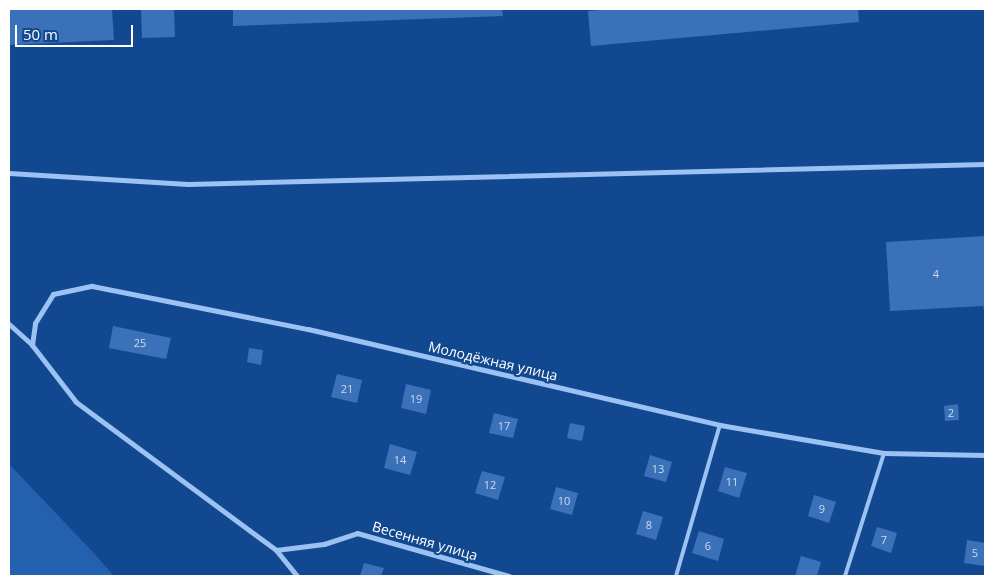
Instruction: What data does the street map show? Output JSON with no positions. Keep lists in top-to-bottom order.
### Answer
{
  "streets": {
    "street": ["Молодёжная улица", "Весенняя улица"]
  },
  "house_numbers": [
    "4",
    "25",
    "21",
    "19",
    "2",
    "17",
    "14",
    "13",
    "11",
    "12",
    "10",
    "9",
    "8",
    "7",
    "6",
    "5"
  ],
  "scale_bar": "50 m"
}
